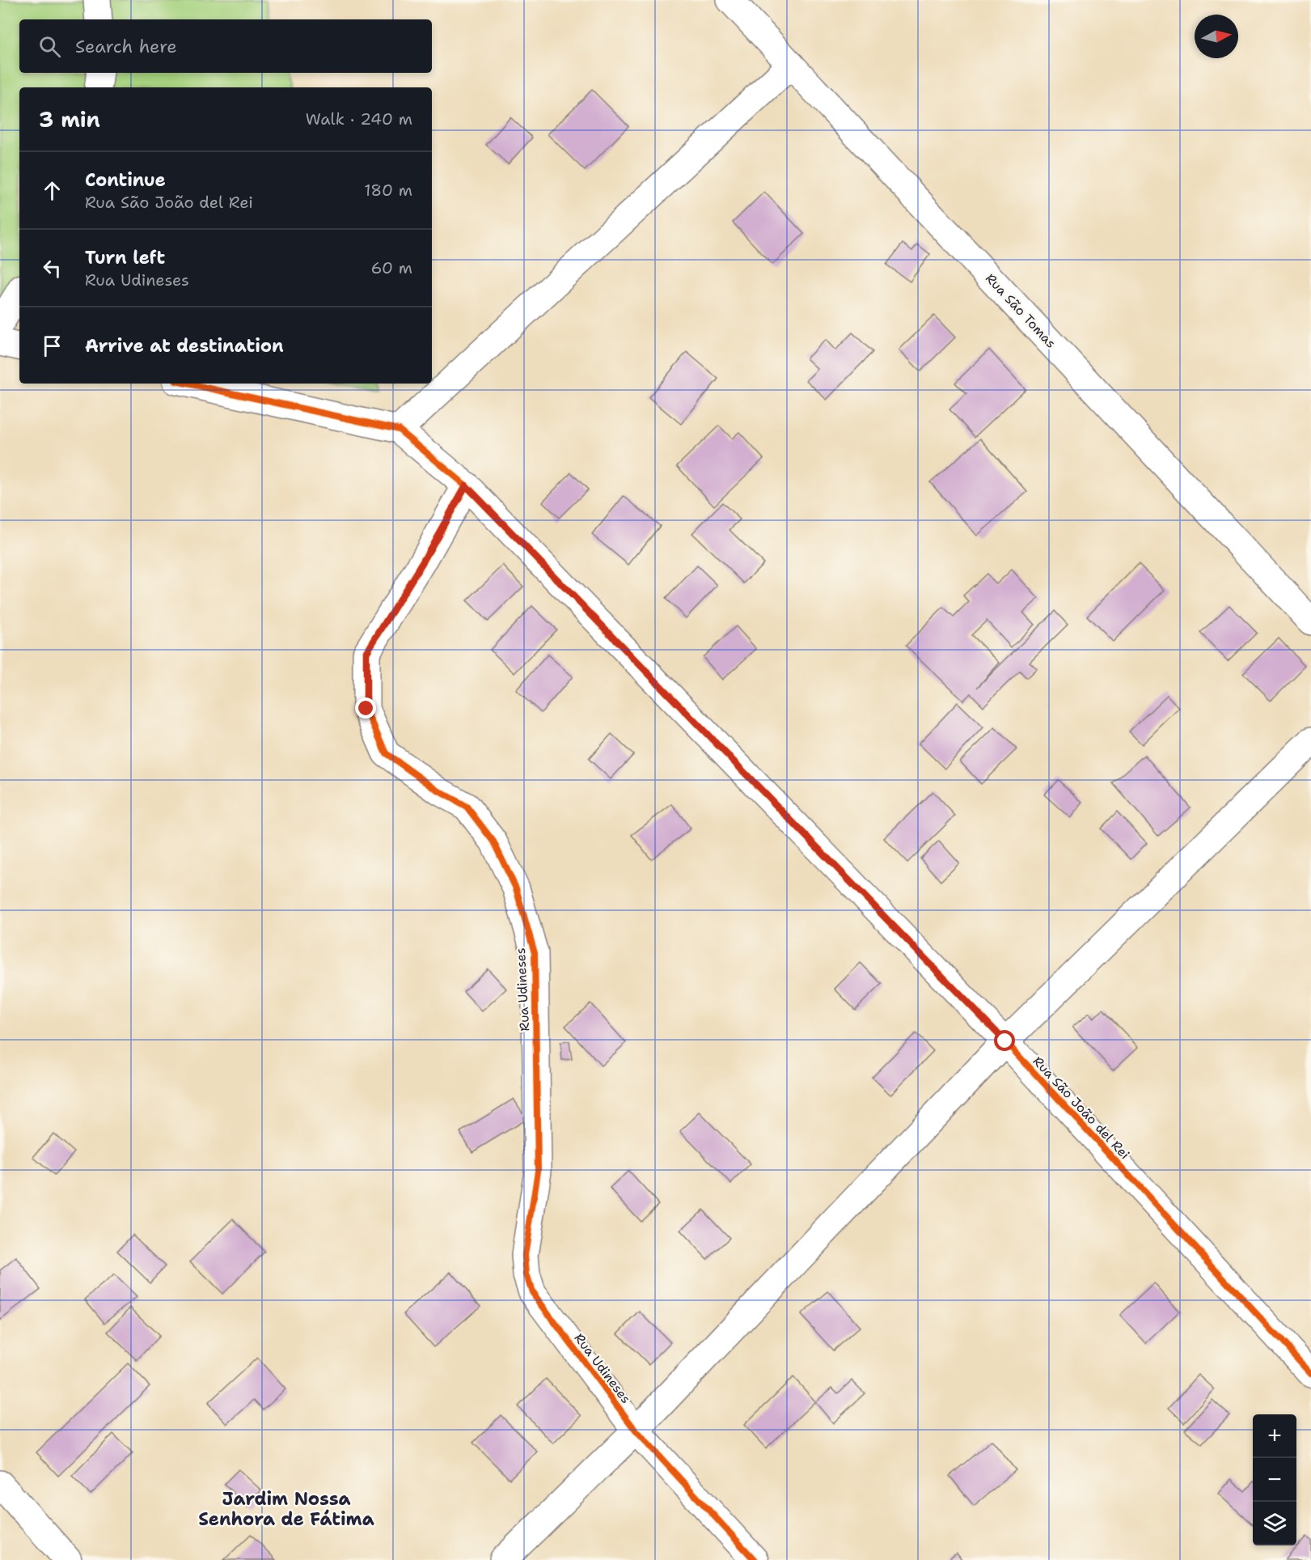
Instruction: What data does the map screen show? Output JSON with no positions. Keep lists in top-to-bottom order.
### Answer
{
  "streets": {
    "street": ["Rua São Tomas", "Rua Udineses", "Rua São João del Rei"]
  },
  "crossings": [
    ["Rua Udineses", "Rua São João del Rei"]
  ],
  "districts": ["Jardim Nossa Senhora de Fátima"],
  "north": "right",
  "page": {
    "search": "Search here",
    "heading": ["3 min", "Walk · 240 m"],
    "list": [
      ["Continue", "Rua São João del Rei", "180 m"],
      ["Turn left", "Rua Udineses", "60 m"],
      "Arrive at destination"
    ],
    "map_buttons": ["+", "−"]
  }
}
